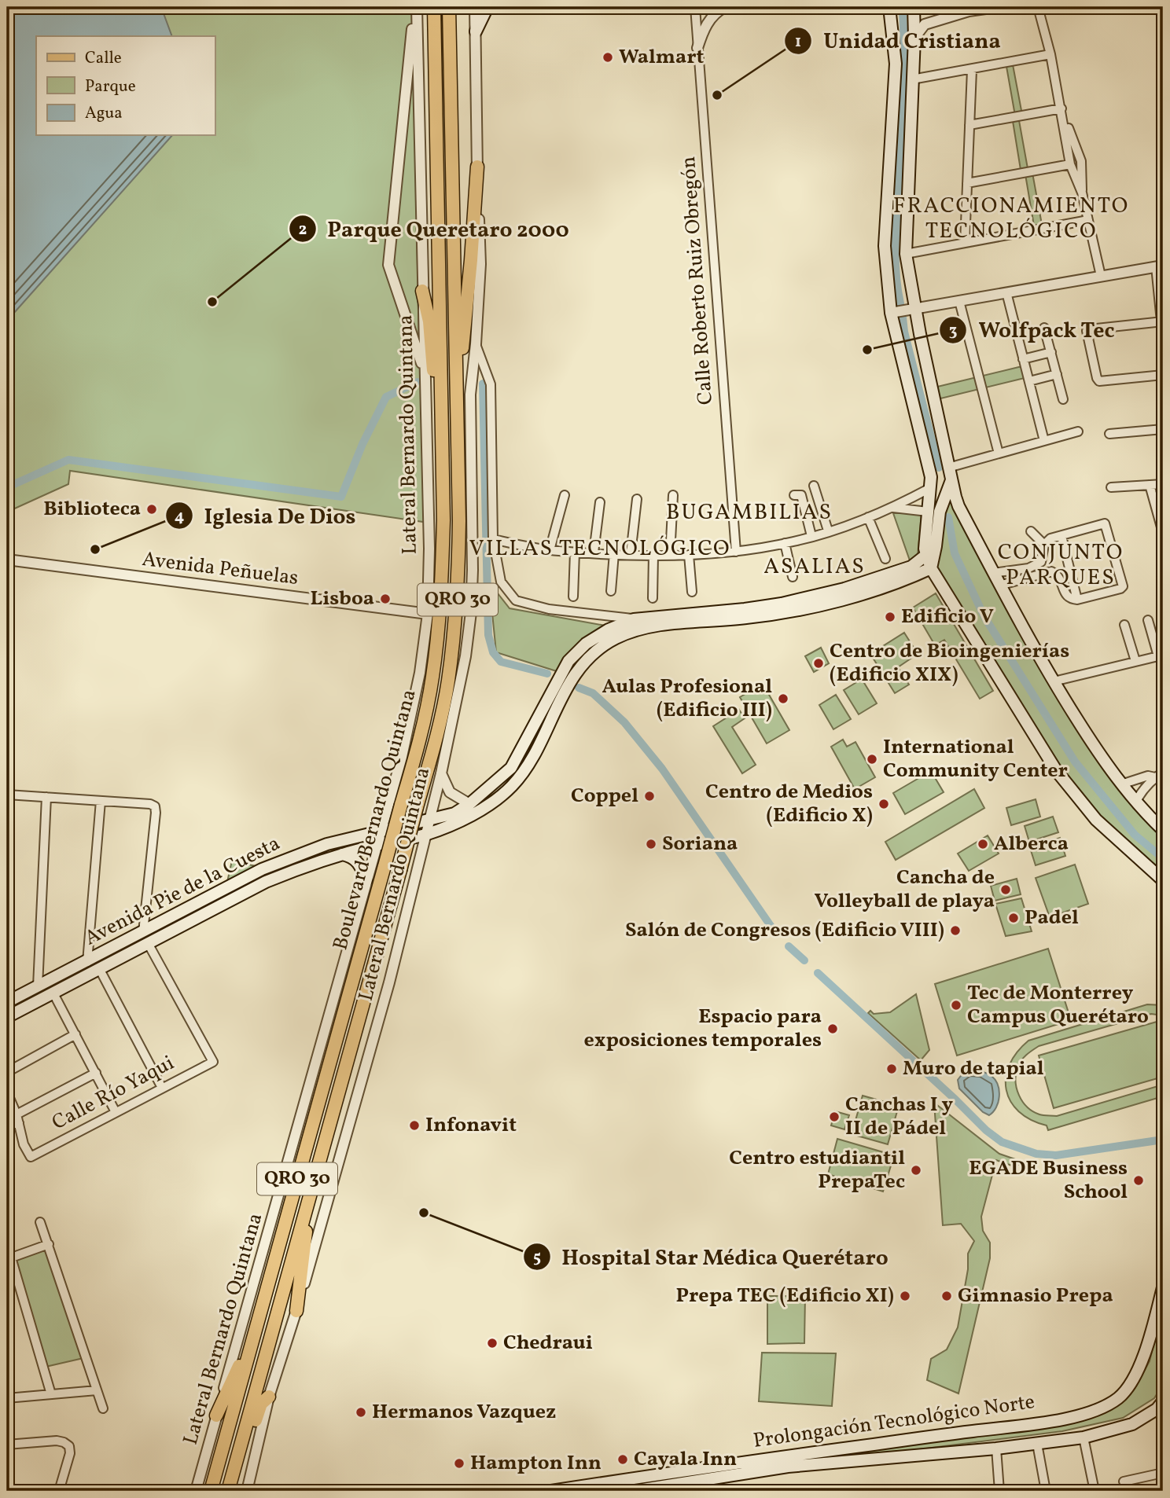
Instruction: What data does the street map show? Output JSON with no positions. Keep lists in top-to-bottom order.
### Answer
{
  "streets": {
    "main road": [
      "QRO 30",
      "Boulevard Bernardo Quintana",
      "Avenida Pie de la Cuesta",
      "Prolongación Tecnológico Norte"
    ],
    "street": [
      "Calle Roberto Ruiz Obregón",
      "Lateral Bernardo Quintana",
      "Avenida Peñuelas",
      "Calle Río Yaqui"
    ]
  },
  "crossings": [
    ["Lateral Bernardo Quintana", "Avenida Peñuelas"],
    ["Lateral Bernardo Quintana", "Boulevard Bernardo Quintana"],
    ["Lateral Bernardo Quintana", "Avenida Pie de la Cuesta"],
    ["Avenida Pie de la Cuesta", "Calle Río Yaqui"]
  ],
  "districts": [
    "FRACCIONAMIENTO TECNOLÓGICO",
    "BUGAMBILIAS",
    "VILLAS TECNOLÓGICO",
    "CONJUNTO PARQUES",
    "ASALIAS"
  ],
  "places": [
    "Walmart",
    "Unidad Cristiana",
    "Parque Queretaro 2000",
    "Wolfpack Tec",
    "Biblioteca",
    "Iglesia De Dios",
    "Lisboa",
    "Edificio V",
    "Centro de Bioingenierías (Edificio XIX)",
    "Aulas Profesional (Edificio III)",
    "International Community Center",
    "Coppel",
    "Centro de Medios (Edificio X)",
    "Soriana",
    "Alberca",
    "Cancha de Volleyball de playa",
    "Padel",
    "Salón de Congresos (Edificio VIII)",
    "Tec de Monterrey Campus Querétaro",
    "Espacio para exposiciones temporales",
    "Muro de tapial",
    "Canchas I y II de Pádel",
    "Infonavit",
    "Centro estudiantil PrepaTec",
    "EGADE Business School",
    "Hospital Star Médica Querétaro",
    "Prepa TEC (Edificio XI)",
    "Gimnasio Prepa",
    "Chedraui",
    "Hermanos Vazquez",
    "Cayala Inn",
    "Hampton Inn"
  ],
  "legend": ["Calle", "Parque", "Agua"]
}
